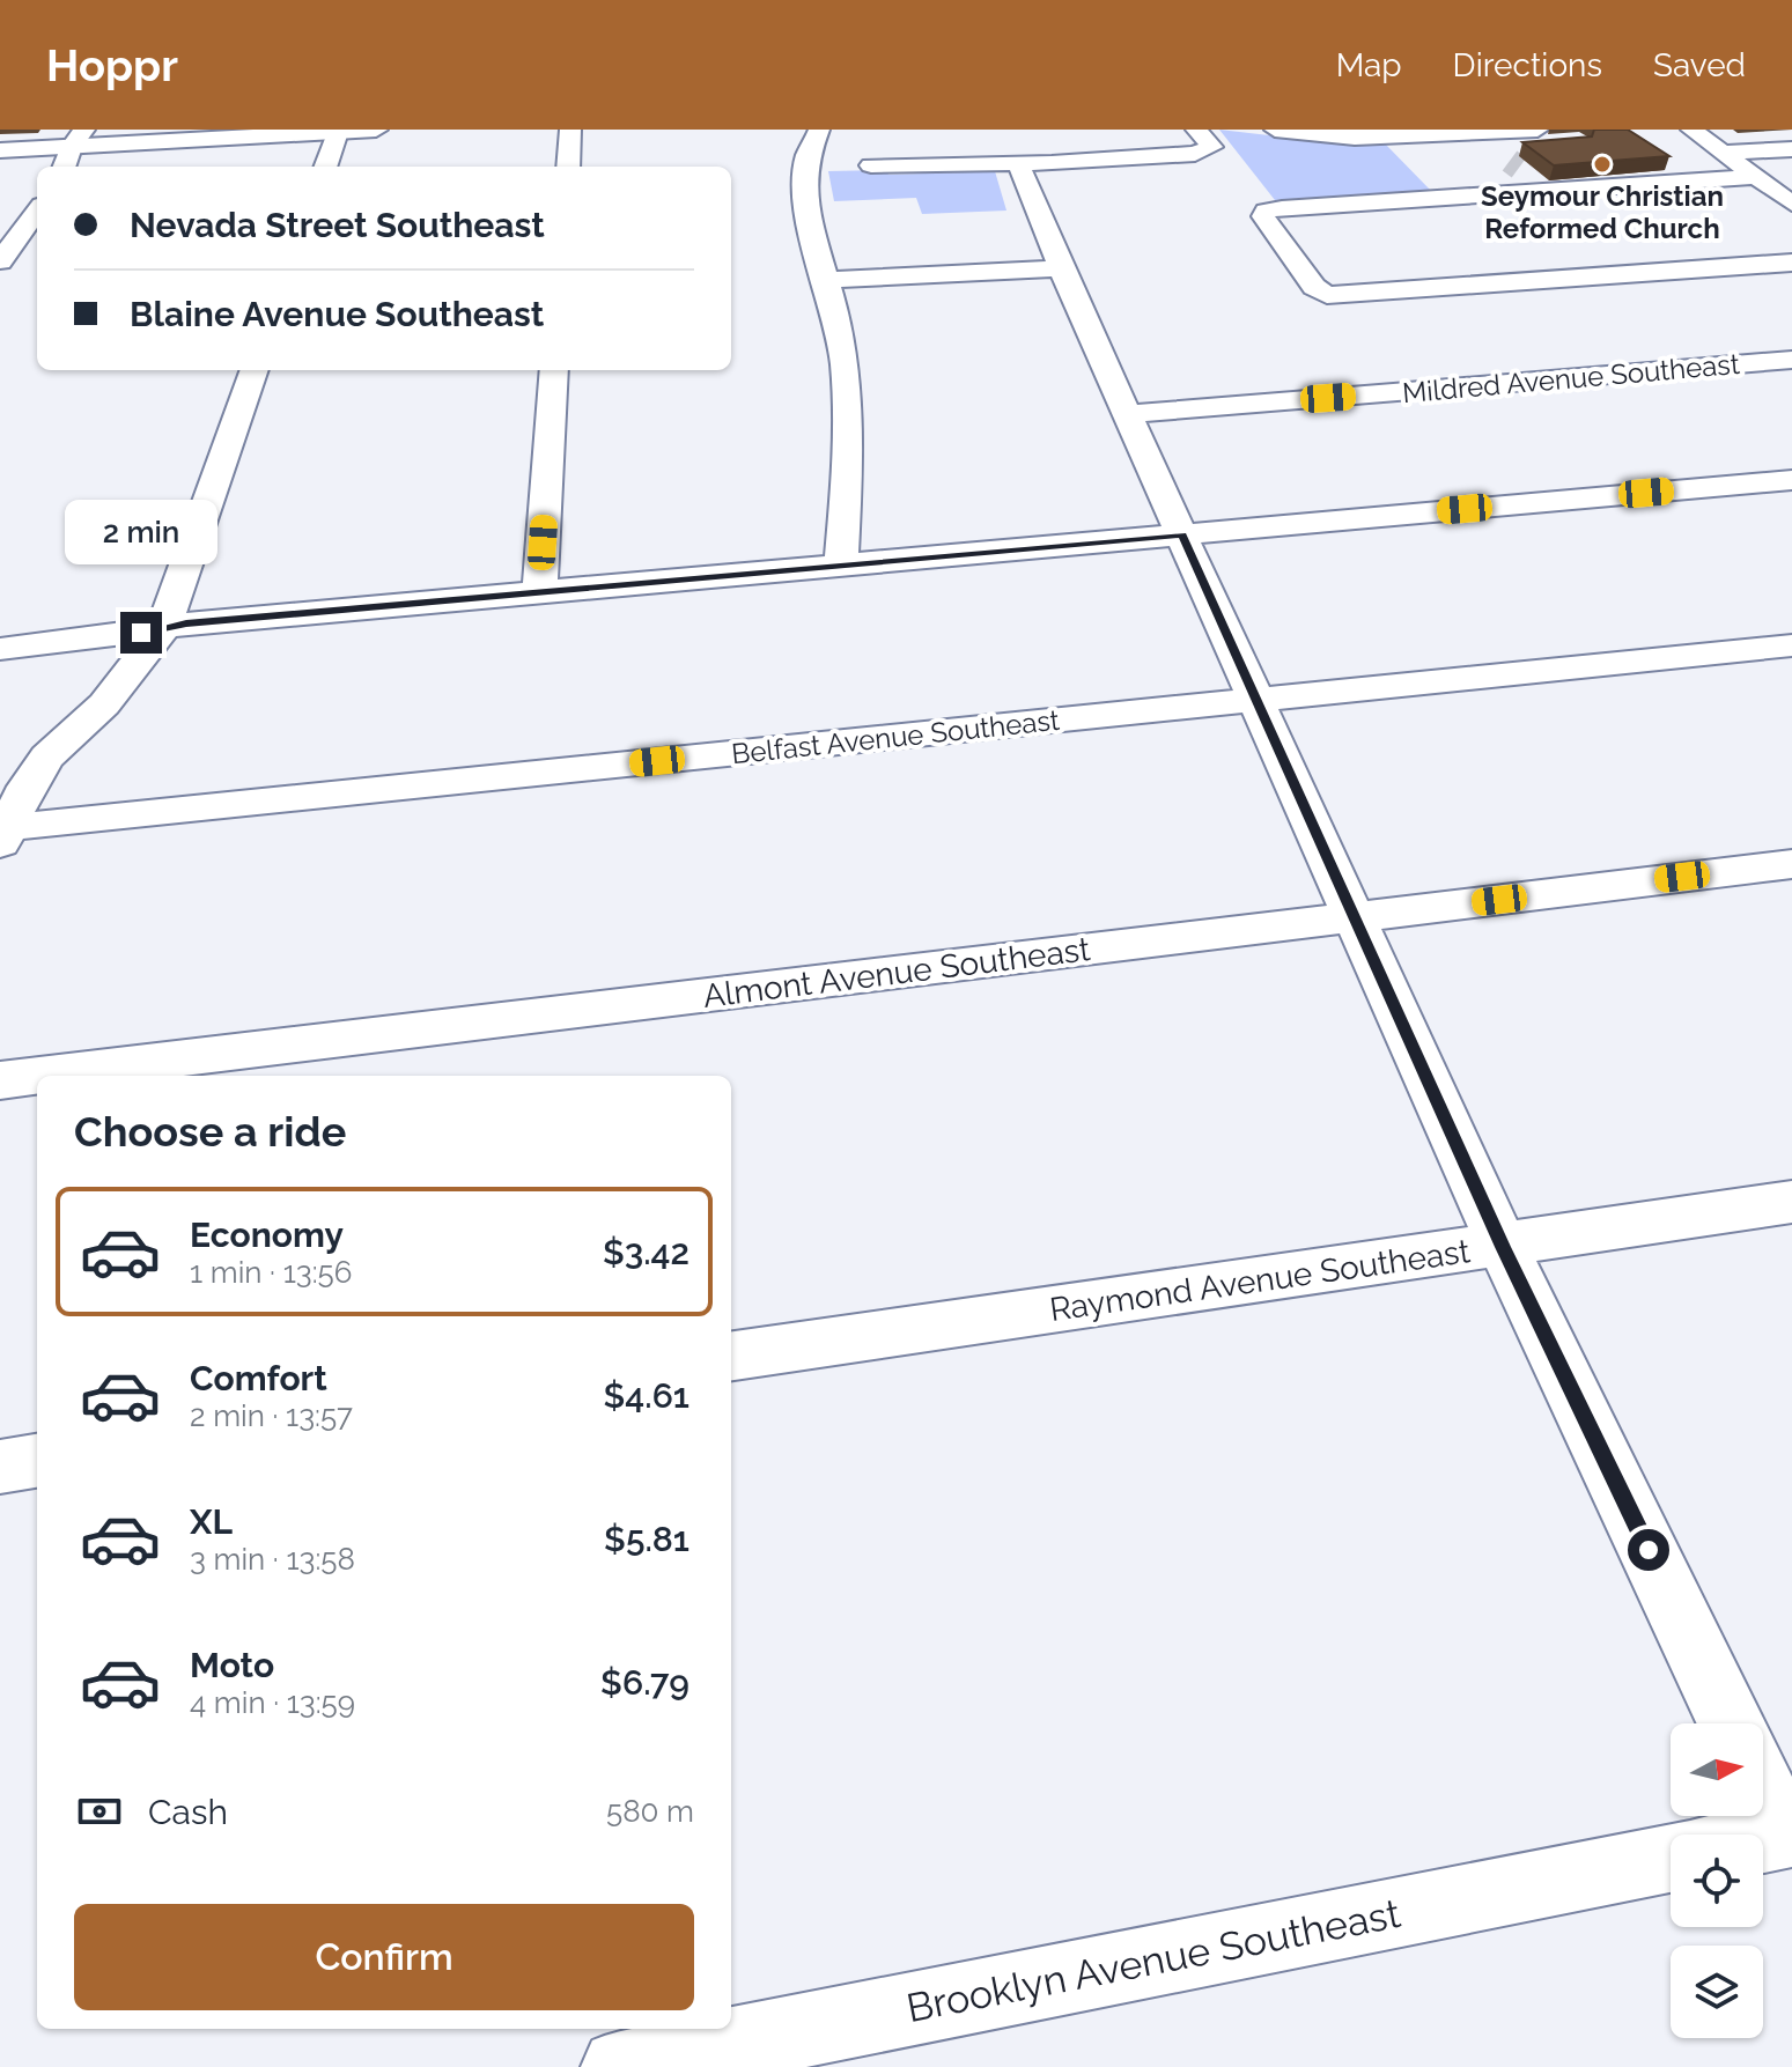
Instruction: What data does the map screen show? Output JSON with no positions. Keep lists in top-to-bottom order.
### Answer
{
  "streets": {
    "street": [
      "Mildred Avenue Southeast",
      "Belfast Avenue Southeast",
      "Almont Avenue Southeast",
      "Raymond Avenue Southeast",
      "Brooklyn Avenue Southeast"
    ]
  },
  "places": ["Seymour Christian Reformed Church"],
  "north": "right",
  "page": {
    "header": "Hoppr",
    "nav": ["Map", "Directions", "Saved"],
    "banner": ["Nevada Street Southeast", "Blaine Avenue Southeast"],
    "bubble": "2 min",
    "heading": "Choose a ride",
    "list": [
      {
        "name": "Economy",
        "note": "1 min · 13:56",
        "value": "$3.42"
      },
      {
        "name": "Comfort",
        "note": "2 min · 13:57",
        "value": "$4.61"
      },
      {
        "name": "XL",
        "note": "3 min · 13:58",
        "value": "$5.81"
      },
      {
        "name": "Moto",
        "note": "4 min · 13:59",
        "value": "$6.79"
      }
    ],
    "pay": ["Cash", "580 m"],
    "buttons": "Confirm"
  }
}
